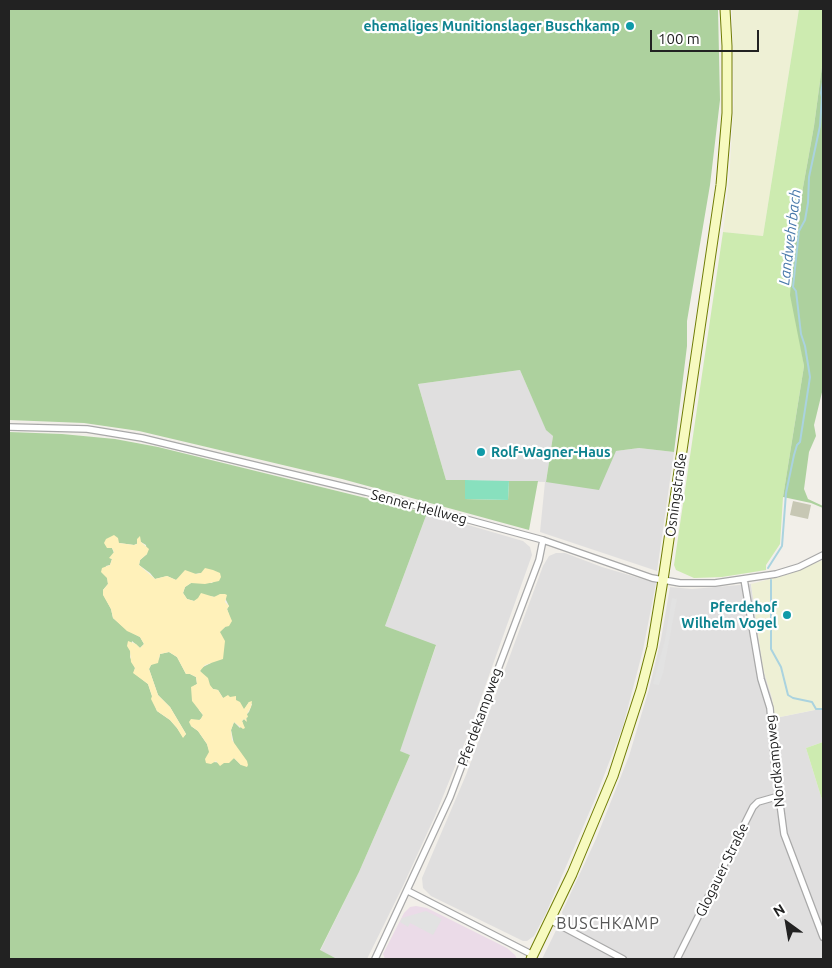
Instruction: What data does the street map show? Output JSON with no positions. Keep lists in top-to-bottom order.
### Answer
{
  "streets": {
    "main road": ["Osningstraße"],
    "street": [
      "Senner Hellweg",
      "Pferdekampweg",
      "Nordkampweg",
      "Glogauer Straße"
    ]
  },
  "crossings": [
    ["Osningstraße", "Senner Hellweg"],
    ["Senner Hellweg", "Pferdekampweg"],
    ["Senner Hellweg", "Nordkampweg"],
    ["Nordkampweg", "Glogauer Straße"]
  ],
  "districts": ["BUSCHKAMP"],
  "water": ["Landwehrbach"],
  "places": ["ehemaliges Munitionslager Buschkamp", "Rolf-Wagner-Haus", "Pferdehof Wilhelm Vogel"],
  "scale_bar": "100 m",
  "north": "top left"
}
